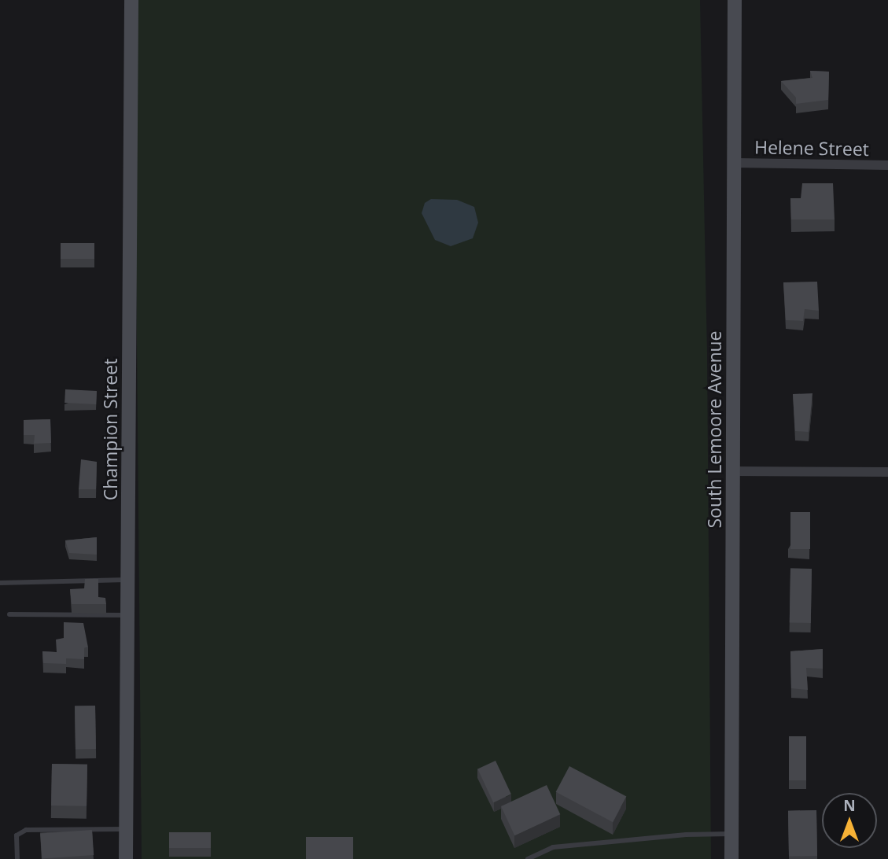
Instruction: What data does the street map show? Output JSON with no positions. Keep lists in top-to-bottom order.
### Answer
{
  "streets": {
    "street": ["Helene Street", "Champion Street", "South Lemoore Avenue"]
  },
  "crossings": [
    ["Helene Street", "South Lemoore Avenue"]
  ],
  "north": "top"
}
